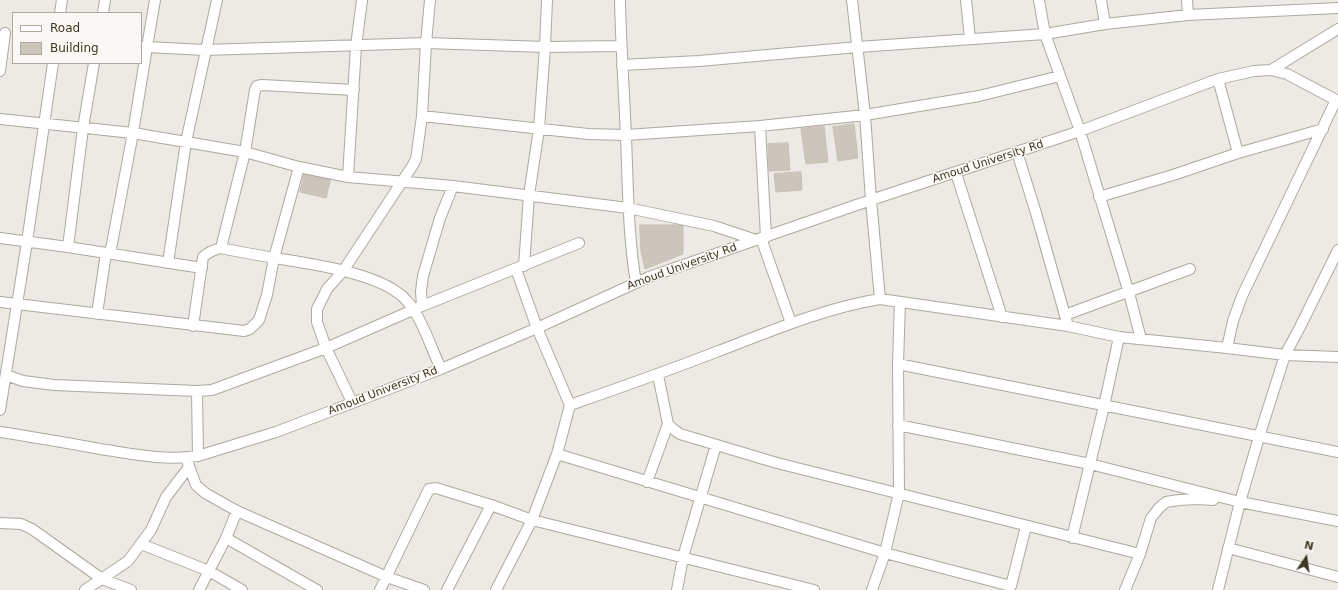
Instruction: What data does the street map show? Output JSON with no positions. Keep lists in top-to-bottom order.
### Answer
{
  "streets": {
    "street": ["Amoud University Rd"]
  },
  "legend": ["Road", "Building"],
  "north": "top"
}
